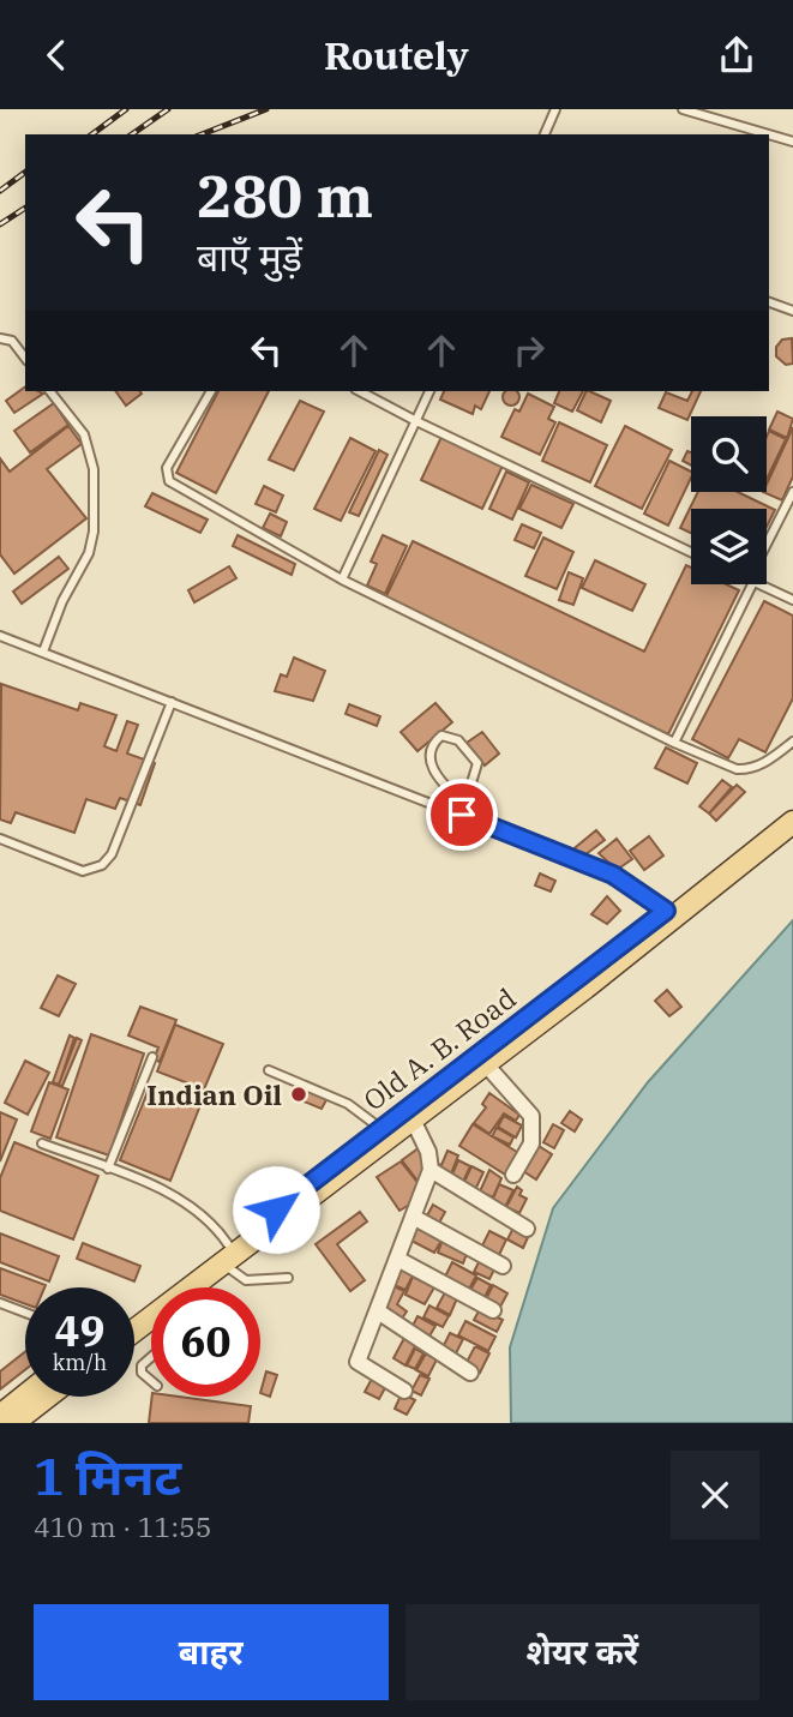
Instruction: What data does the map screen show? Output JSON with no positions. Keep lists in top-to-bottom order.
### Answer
{
  "streets": {
    "main road": ["Old A. B. Road"]
  },
  "places": ["Indian Oil"],
  "page": {
    "header": "Routely",
    "turn": ["280 m", "बाएँ मुड़ें"],
    "speed": "49 km/h",
    "limit": "60",
    "heading": ["1 मिनट", "410 m · 11:55"],
    "buttons": ["बाहर", "शेयर करें"]
  }
}
